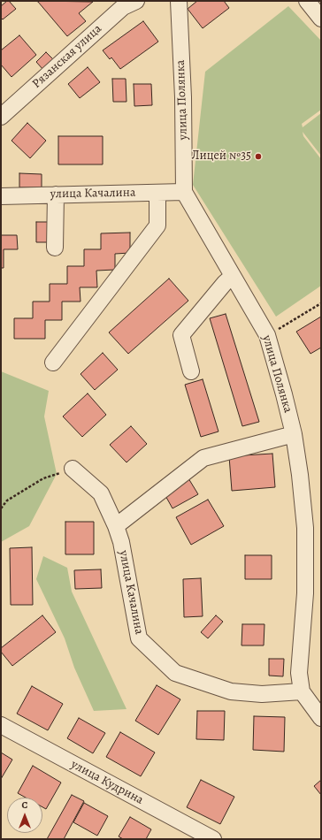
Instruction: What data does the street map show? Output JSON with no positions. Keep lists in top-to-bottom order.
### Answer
{
  "streets": {
    "street": [
      "Рязанская улица",
      "улица Полянка",
      "улица Качалина",
      "улица Кудрина"
    ]
  },
  "crossings": [
    ["улица Полянка", "улица Качалина"]
  ],
  "places": ["Лицей №35"],
  "north": "top"
}
